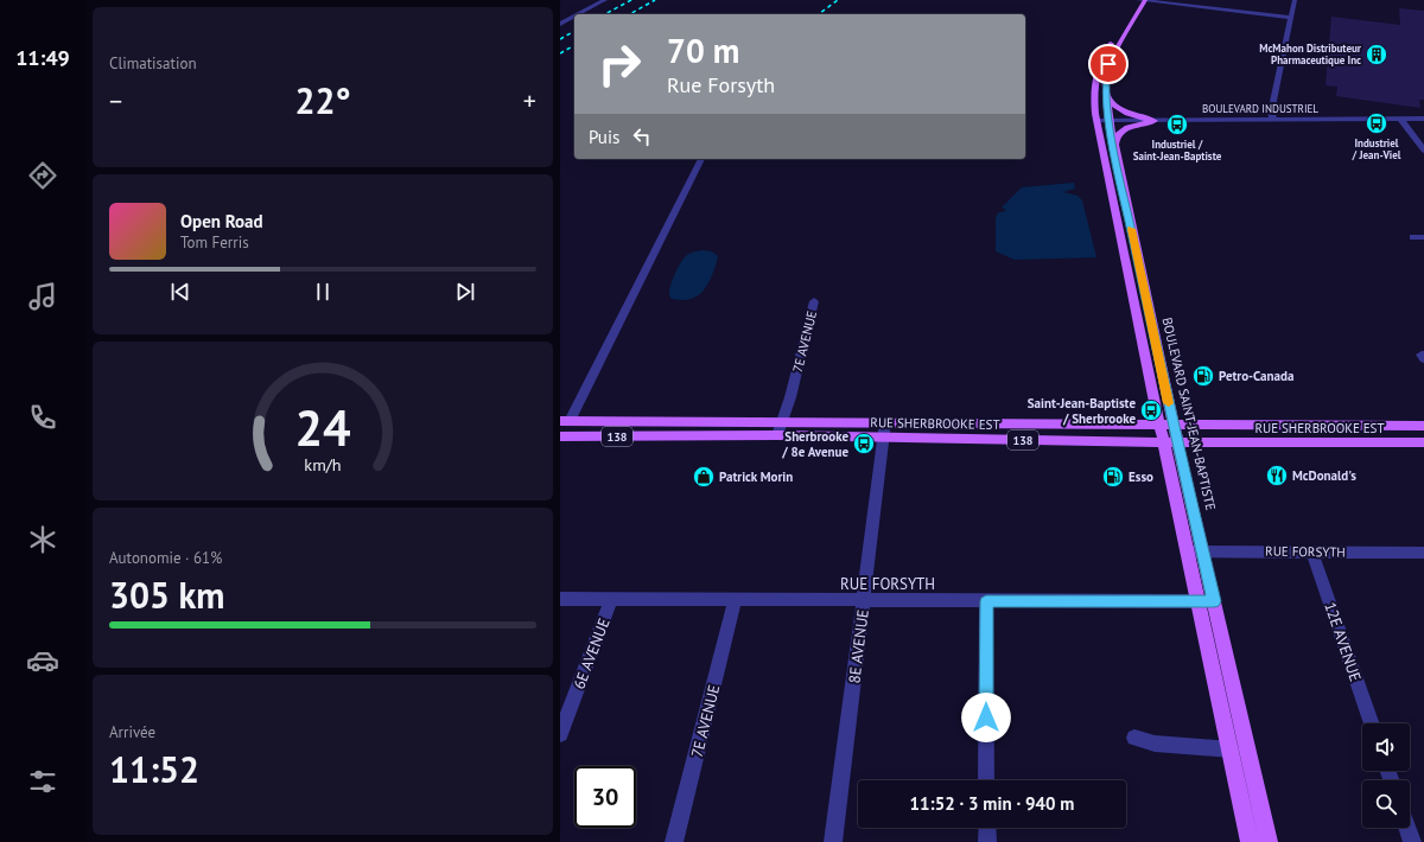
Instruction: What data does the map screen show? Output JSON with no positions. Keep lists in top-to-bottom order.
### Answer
{
  "streets": {
    "main road": ["BOULEVARD SAINT-JEAN-BAPTISTE", "RUE SHERBROOKE EST", "138"],
    "street": [
      "BOULEVARD INDUSTRIEL",
      "7E AVENUE",
      "RUE FORSYTH",
      "12E AVENUE",
      "8E AVENUE",
      "6E AVENUE"
    ]
  },
  "crossings": [
    ["BOULEVARD INDUSTRIEL", "BOULEVARD SAINT-JEAN-BAPTISTE"],
    ["7E AVENUE", "RUE SHERBROOKE EST"],
    ["7E AVENUE", "RUE FORSYTH"],
    ["BOULEVARD SAINT-JEAN-BAPTISTE", "RUE SHERBROOKE EST"],
    ["BOULEVARD SAINT-JEAN-BAPTISTE", "RUE FORSYTH"],
    ["RUE SHERBROOKE EST", "8E AVENUE"],
    ["RUE FORSYTH", "12E AVENUE"],
    ["RUE FORSYTH", "8E AVENUE"],
    ["RUE FORSYTH", "6E AVENUE"]
  ],
  "places": {
    "building": ["McMahon Distributeur Pharmaceutique Inc"],
    "bus stop": [
      "Industriel / Jean-Viel",
      "Industriel / Saint-Jean-Baptiste",
      "Saint-Jean-Baptiste / Sherbrooke",
      "Sherbrooke / 8e Avenue"
    ],
    "fuel station": ["Petro-Canada", "Esso"],
    "restaurant": ["McDonald's"],
    "shop": ["Patrick Morin"]
  },
  "page": {
    "tabs": "11:49",
    "tile": [
      "Climatisation",
      ["Autonomie · 61%", "305 km"],
      ["Arrivée", "11:52"]
    ],
    "turn": ["70 m", "Rue Forsyth"],
    "heat": ["−", "22°", "+"],
    "then": "Puis",
    "song": ["Open Road", "Tom Ferris"],
    "limit": "30",
    "trip": "11:52 · 3 min · 940 m",
    "gauge": ["24", "km/h"]
  }
}
